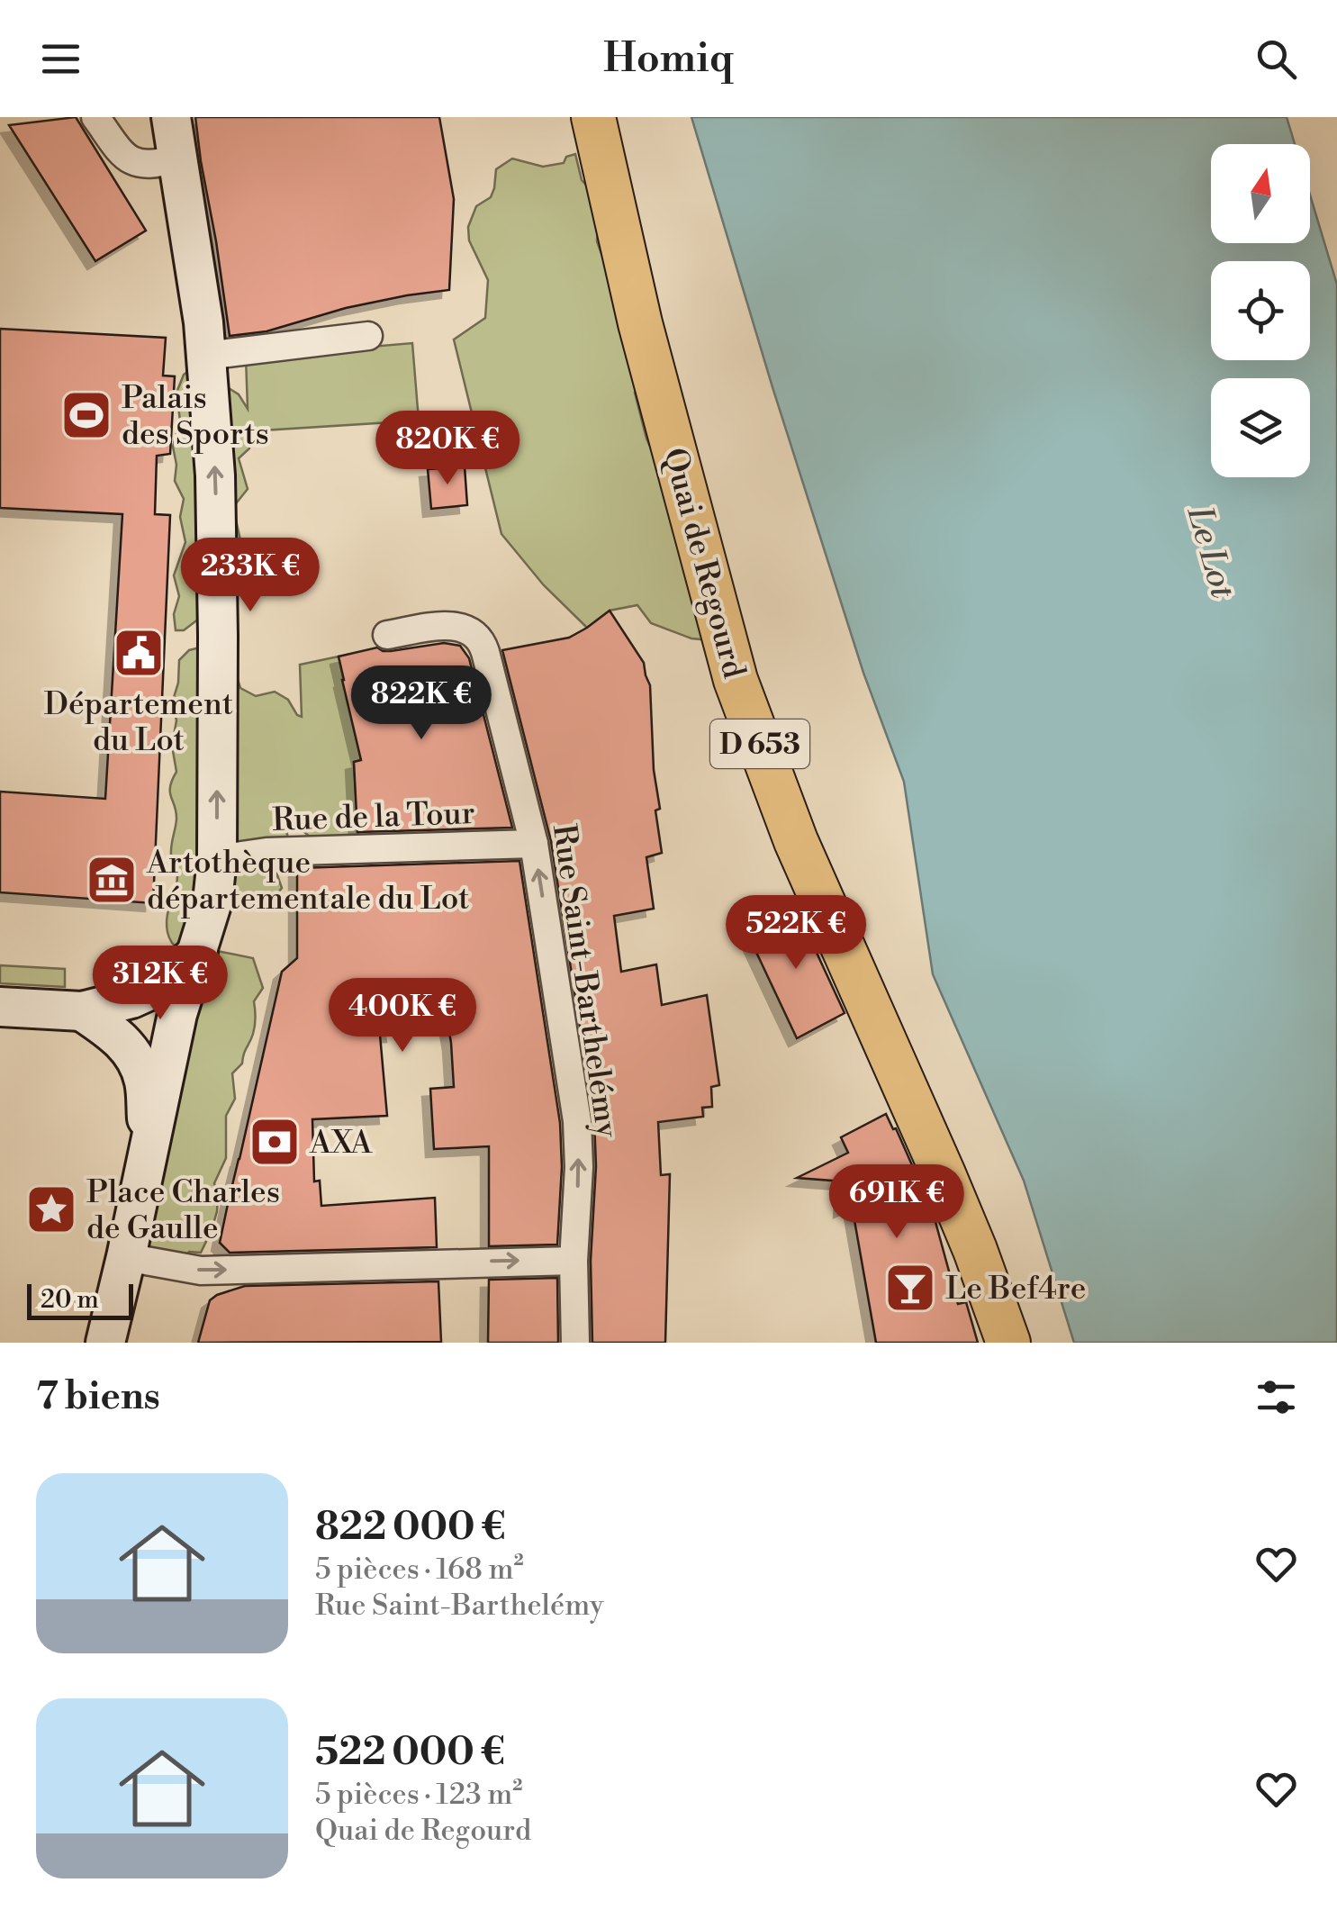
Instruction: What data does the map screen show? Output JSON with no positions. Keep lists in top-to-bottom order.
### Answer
{
  "streets": {
    "main road": ["Quai de Regourd", "D 653"],
    "street": ["Rue de la Tour", "Rue Saint-Barthelémy"]
  },
  "crossings": [
    ["Rue de la Tour", "Rue Saint-Barthelémy"]
  ],
  "one_way": ["Rue Saint-Barthelémy"],
  "water": ["Le Lot"],
  "places": {
    "sports": ["Palais des Sports"],
    "public building": ["Département du Lot"],
    "museum": ["Artothèque départementale du Lot"],
    "bank": ["AXA"],
    "place": ["Place Charles de Gaulle"],
    "bar": ["Le Bef4re"]
  },
  "scale_bar": "20 m",
  "north": "top",
  "page": {
    "header": "Homiq",
    "price": [
      "820K €",
      "233K €",
      "822K €",
      "522K €",
      "312K €",
      "400K €",
      "691K €"
    ],
    "scale": "20 m",
    "heading": "7 biens",
    "list": [
      {
        "name": "822 000 €",
        "note": "5 pièces · 168 m² · Rue Saint-Barthelémy"
      },
      {
        "name": "522 000 €",
        "note": "5 pièces · 123 m² · Quai de Regourd"
      }
    ]
  }
}
